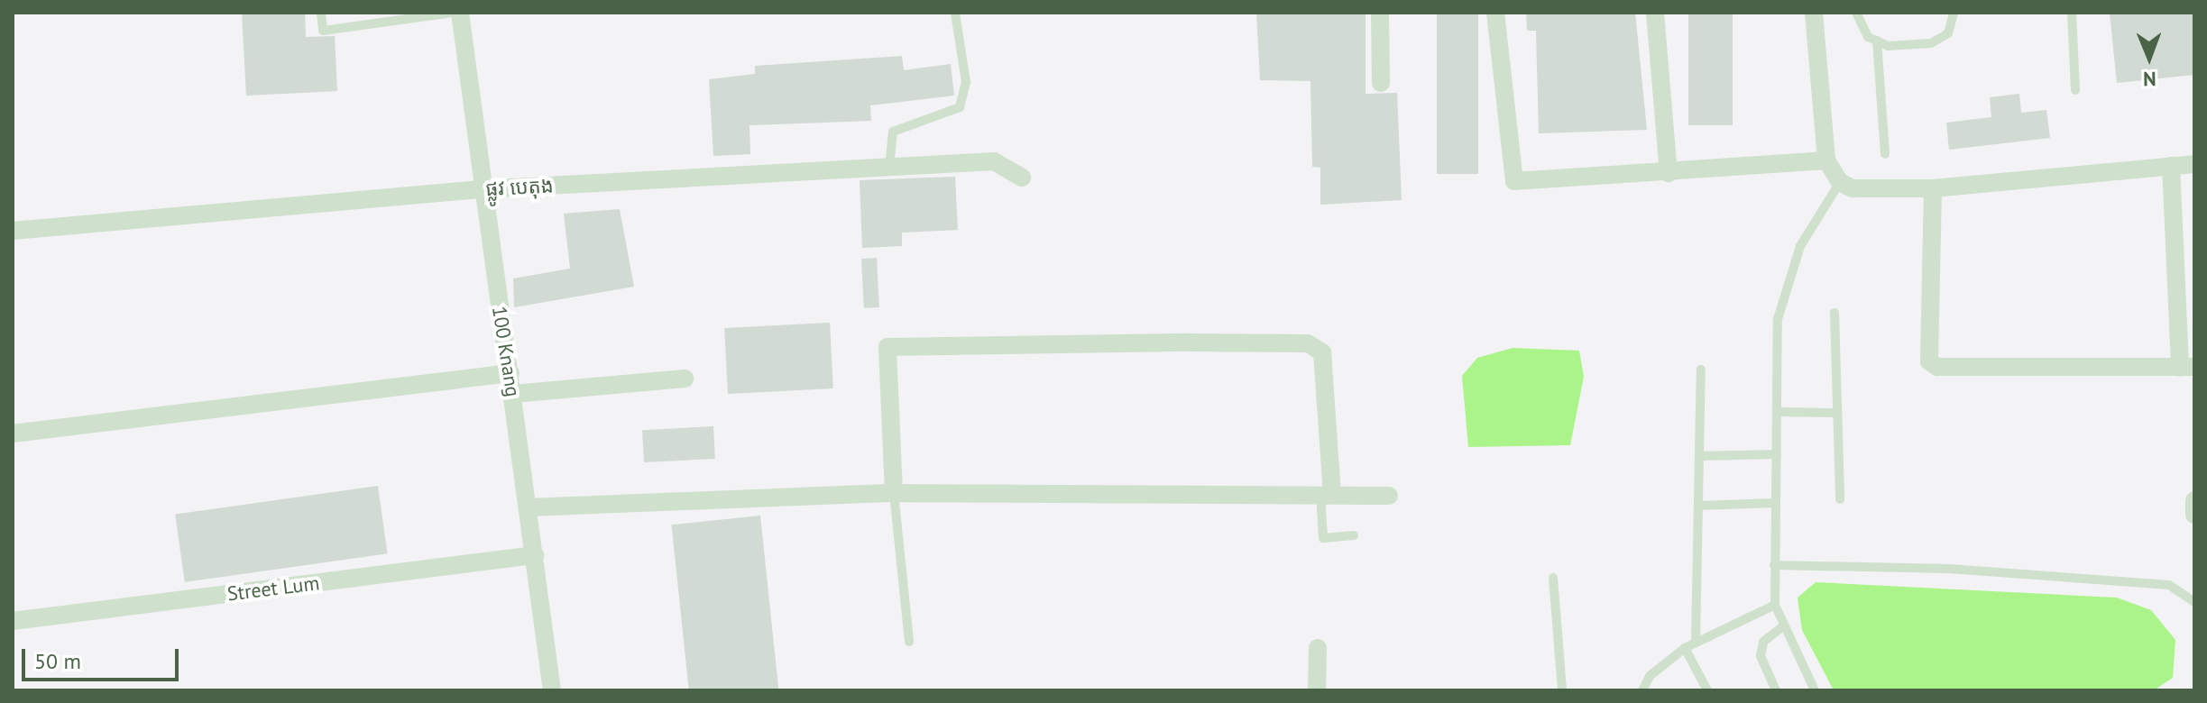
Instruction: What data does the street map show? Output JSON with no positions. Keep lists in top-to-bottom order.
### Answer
{
  "streets": {
    "street": ["ផ្លូវ បេតុង", "100 Knang", "Street Lum"]
  },
  "crossings": [
    ["ផ្លូវ បេតុង", "100 Knang"],
    ["100 Knang", "Street Lum"]
  ],
  "scale_bar": "50 m",
  "north": "bottom"
}
